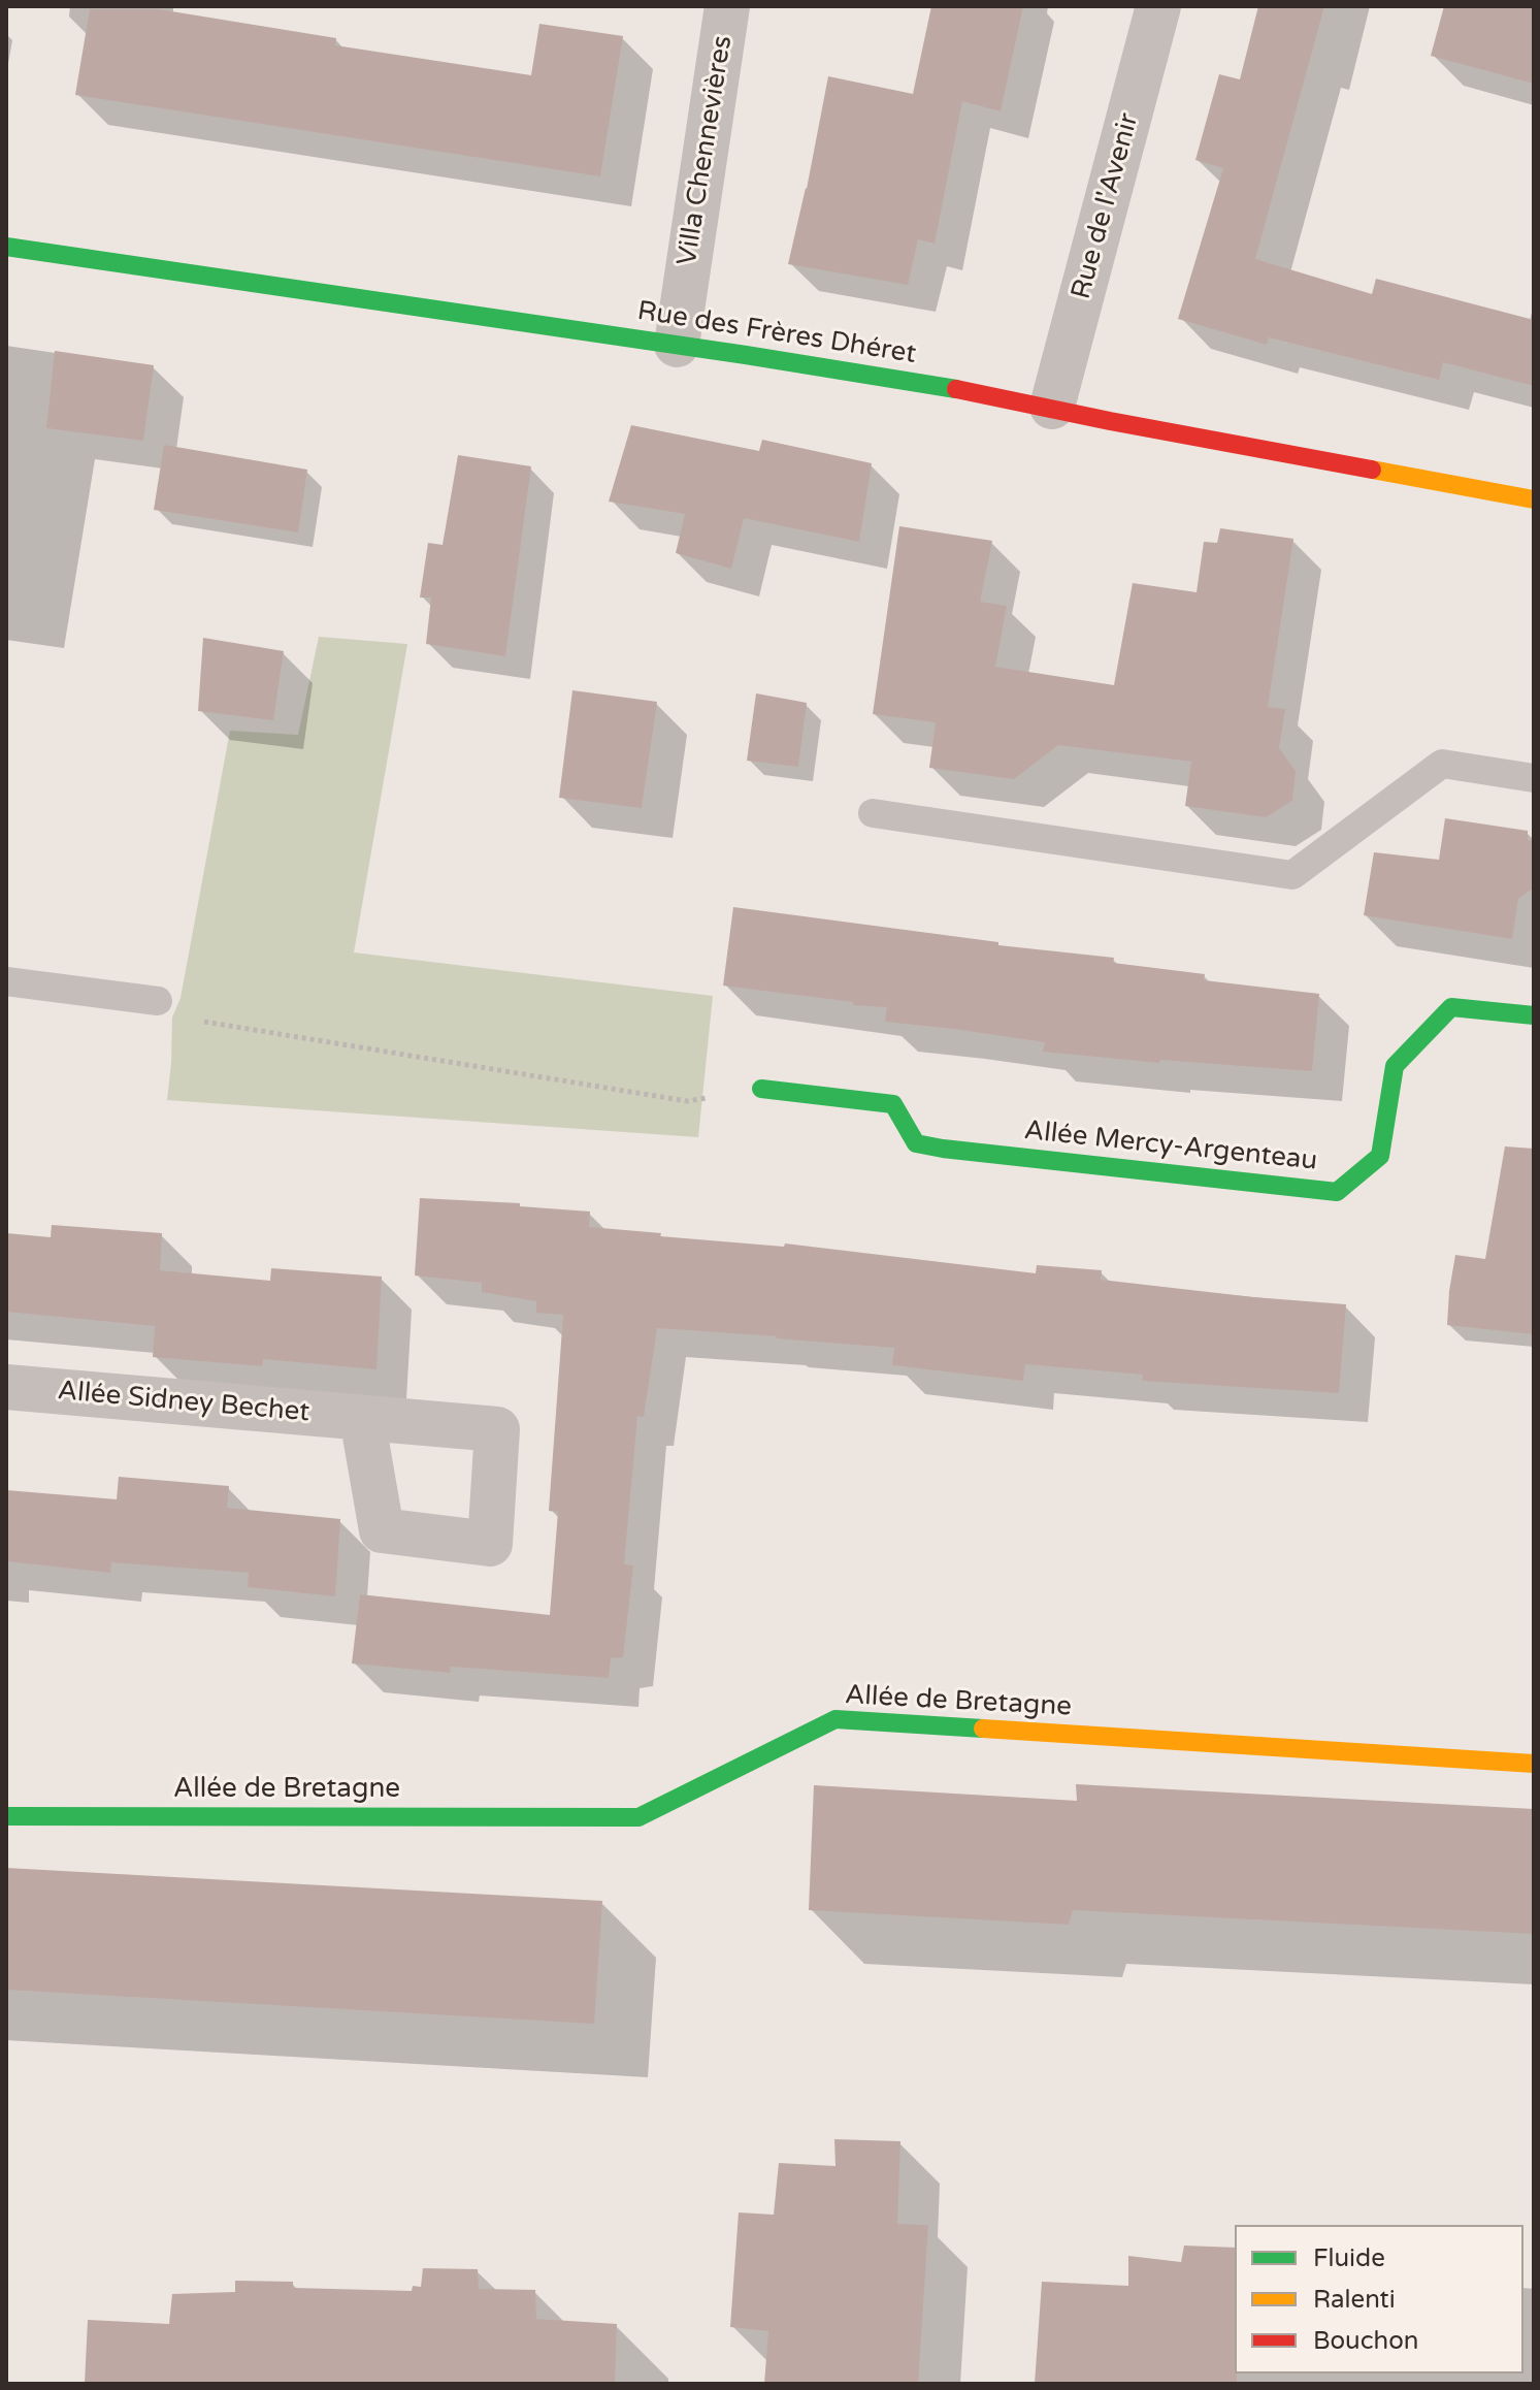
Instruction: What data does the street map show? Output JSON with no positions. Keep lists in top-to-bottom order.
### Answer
{
  "streets": {
    "street": [
      "Villa Chennevières",
      "Rue de l'Avenir",
      "Rue des Frères Dhéret",
      "Allée Mercy-Argenteau",
      "Allée Sidney Bechet",
      "Allée de Bretagne"
    ]
  },
  "crossings": [
    ["Villa Chennevières", "Rue des Frères Dhéret"],
    ["Rue de l'Avenir", "Rue des Frères Dhéret"]
  ],
  "legend": ["Fluide", "Ralenti", "Bouchon"]
}
